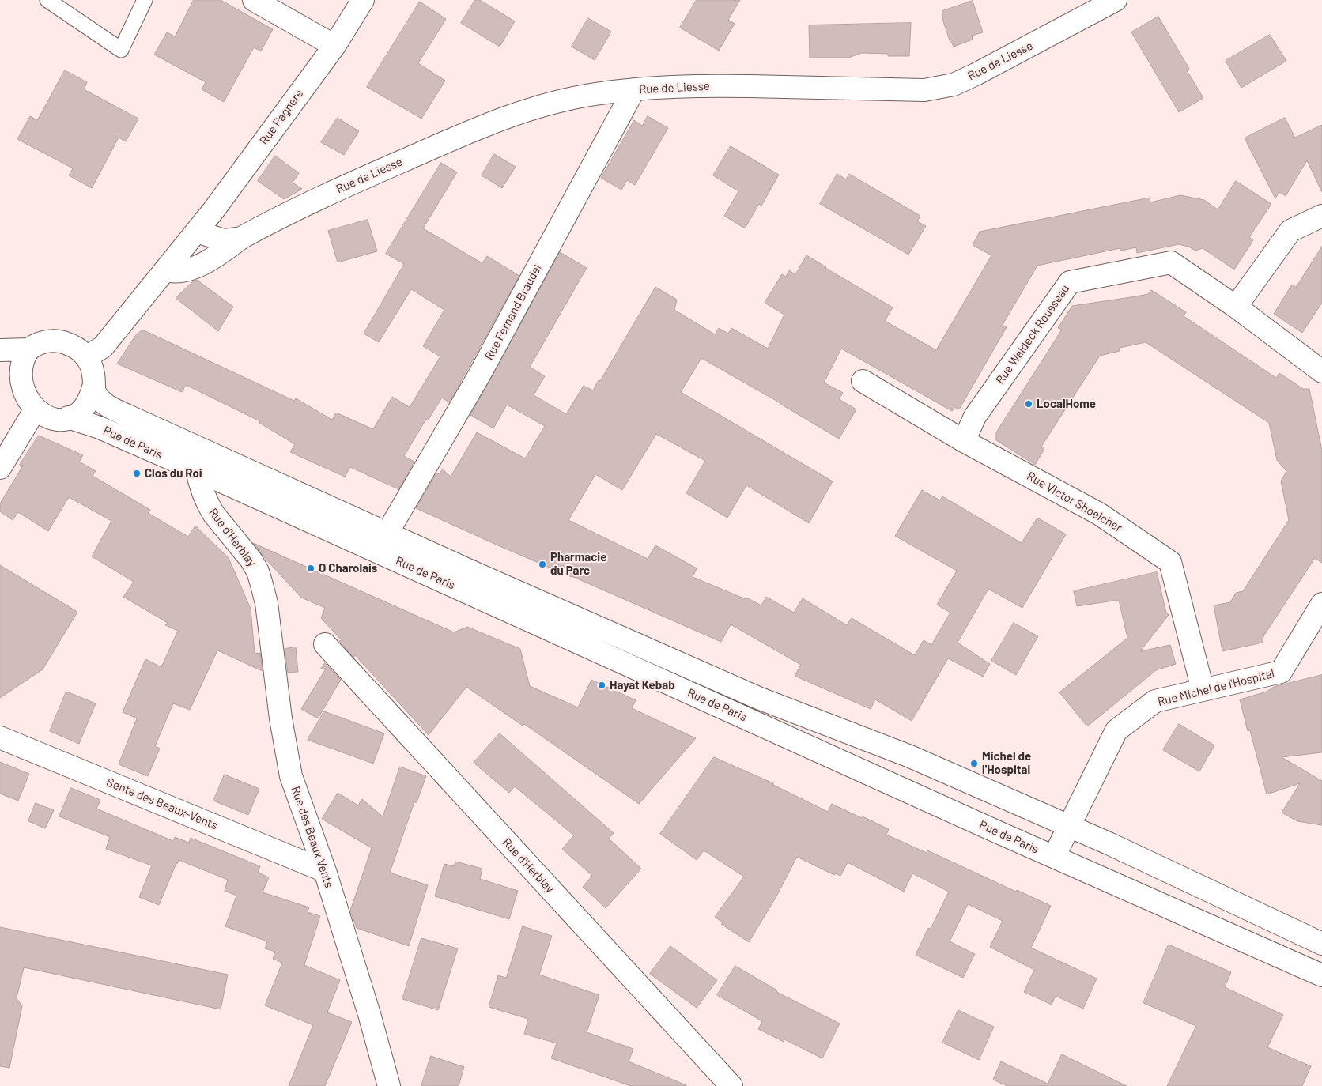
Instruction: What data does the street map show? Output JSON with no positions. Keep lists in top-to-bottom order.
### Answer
{
  "streets": {
    "street": [
      "Rue de Liesse",
      "Rue Pagnère",
      "Rue Fernand Braudel",
      "Rue Waldeck Rousseau",
      "Rue de Paris",
      "Rue Victor Shoelcher",
      "Rue d'Herblay",
      "Rue Michel de l'Hospital",
      "Sente des Beaux-Vents",
      "Rue des Beaux Vents"
    ]
  },
  "crossings": [
    ["Rue de Liesse", "Rue Fernand Braudel"],
    ["Rue Fernand Braudel", "Rue de Paris"],
    ["Rue Waldeck Rousseau", "Rue Victor Shoelcher"],
    ["Rue de Paris", "Rue d'Herblay"],
    ["Rue de Paris", "Rue Michel de l'Hospital"],
    ["Rue Victor Shoelcher", "Rue Michel de l'Hospital"],
    ["Rue d'Herblay", "Rue des Beaux Vents"],
    ["Sente des Beaux-Vents", "Rue des Beaux Vents"]
  ],
  "places": [
    "LocalHome",
    "Clos du Roi",
    "Pharmacie du Parc",
    "O Charolais",
    "Hayat Kebab",
    "Michel de l'Hospital"
  ]
}
